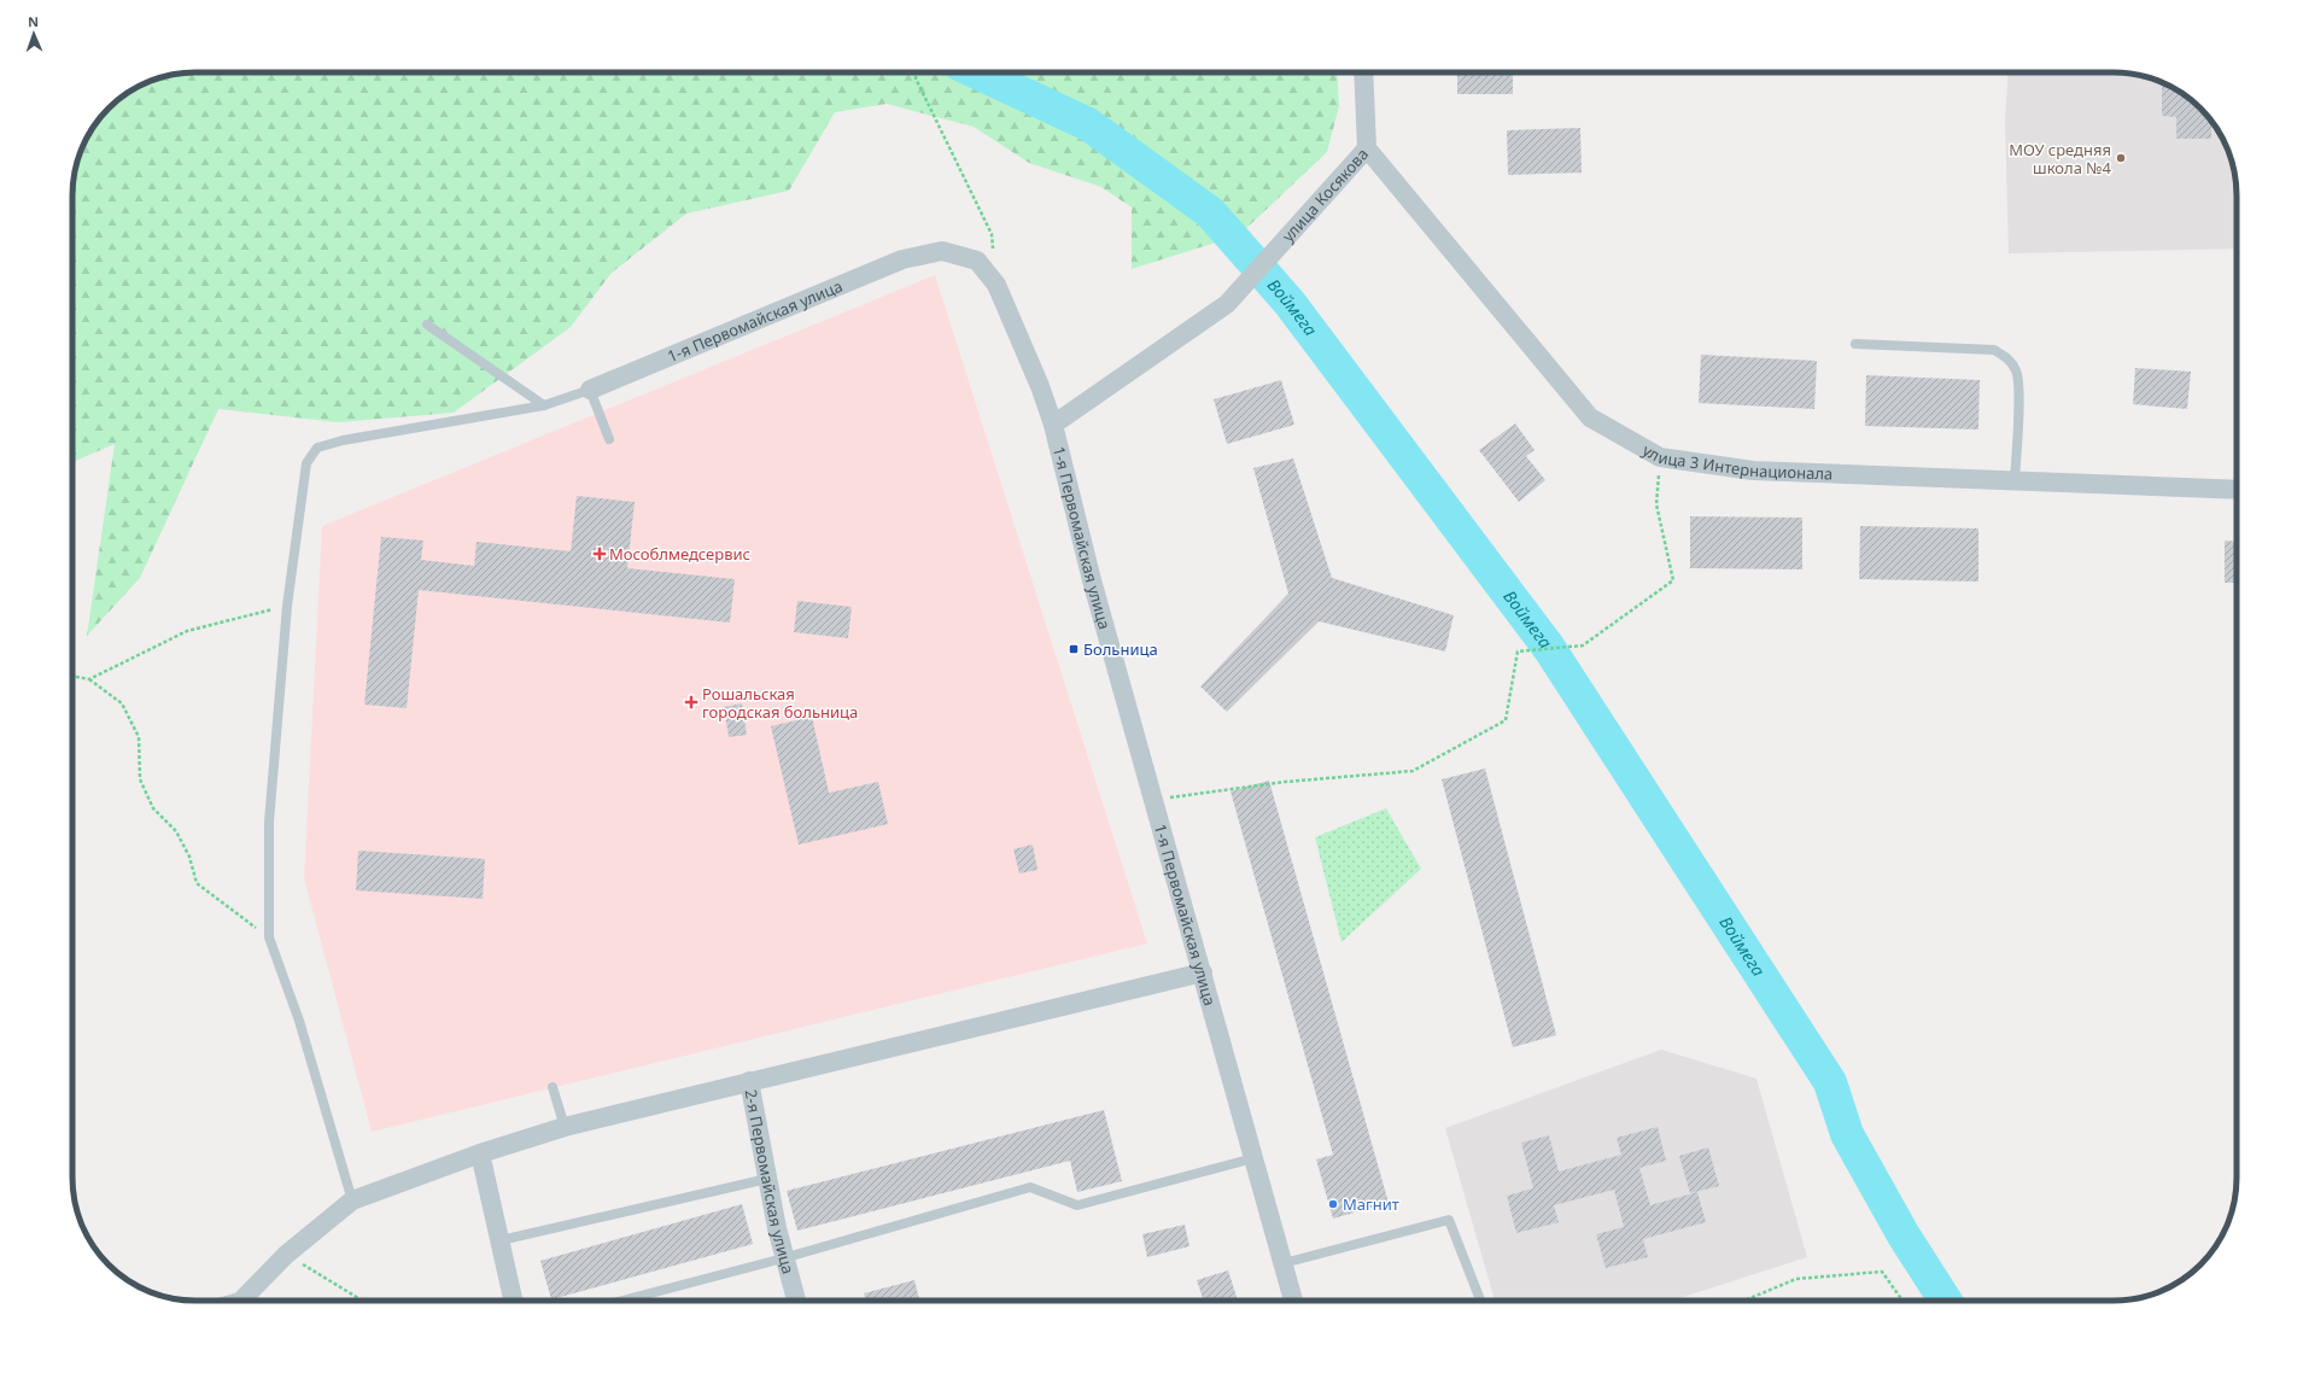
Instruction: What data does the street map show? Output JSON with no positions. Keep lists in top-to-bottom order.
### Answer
{
  "streets": {
    "street": [
      "улица Косякова",
      "1-я Первомайская улица",
      "улица 3 Интернационала",
      "2-я Первомайская улица"
    ]
  },
  "crossings": [
    ["улица Косякова", "1-я Первомайская улица"],
    ["улица Косякова", "улица 3 Интернационала"]
  ],
  "water": ["Воймега"],
  "places": {
    "other": ["МОУ средняя школа №4", "Магнит"],
    "health": ["Мособлмедсервис", "Рошальская городская больница"],
    "transit": ["Больница"]
  },
  "north": "top"
}
